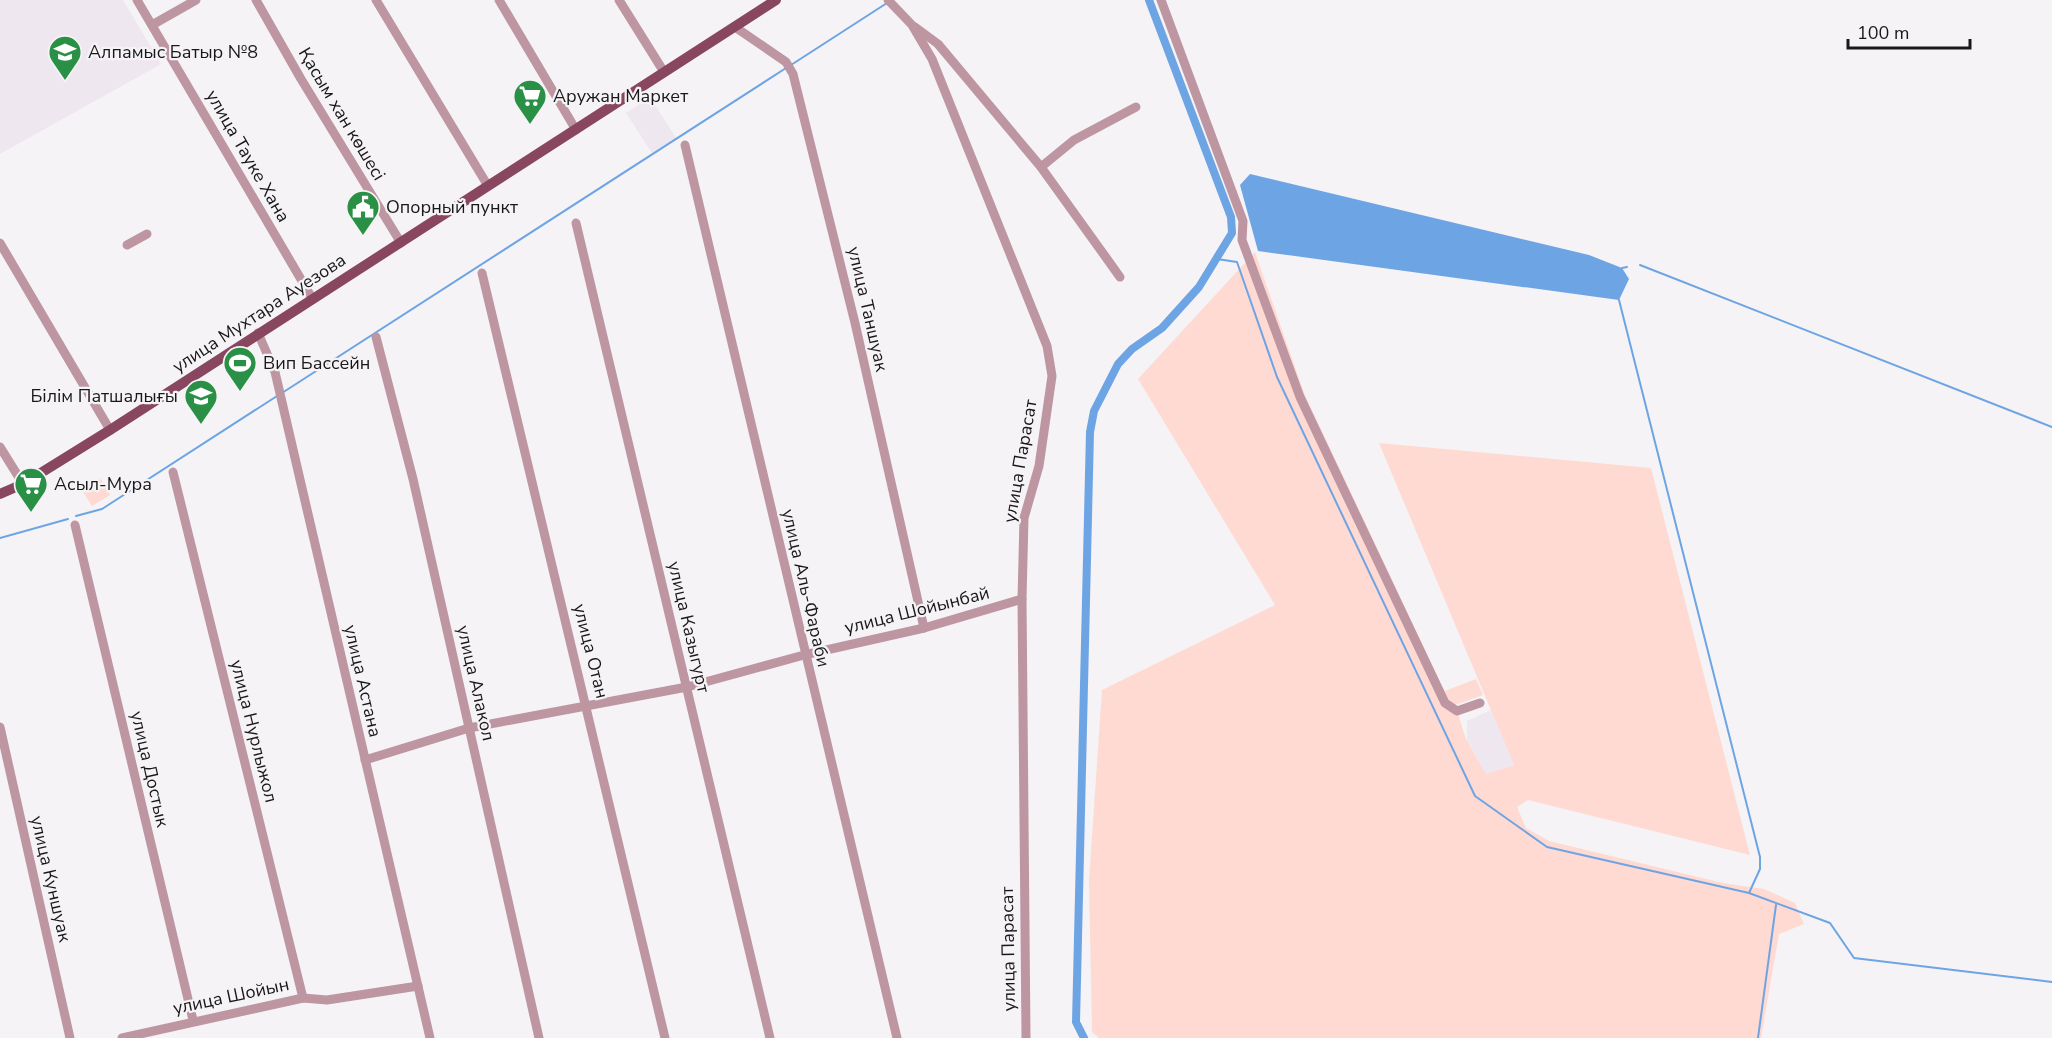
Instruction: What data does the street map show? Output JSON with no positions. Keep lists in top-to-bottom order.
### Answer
{
  "streets": {
    "main road": ["улица Мухтара Ауезова"],
    "street": [
      "Қасым хан көшесі",
      "улица Тауке Хана",
      "улица Таншуак",
      "улица Парасат",
      "улица Аль-Фараби",
      "улица Шойынбай",
      "улица Казыгурт",
      "улица Отан",
      "улица Астана",
      "улица Алакол",
      "улица Нурлыжол",
      "улица Достык",
      "улица Куншуак",
      "улица Шойын"
    ]
  },
  "crossings": [
    ["Қасым хан көшесі", "улица Мухтара Ауезова"],
    ["улица Тауке Хана", "улица Мухтара Ауезова"],
    ["улица Таншуак", "улица Мухтара Ауезова"],
    ["улица Таншуак", "улица Шойынбай"],
    ["улица Мухтара Ауезова", "улица Астана"],
    ["улица Парасат", "улица Шойынбай"],
    ["улица Аль-Фараби", "улица Шойынбай"],
    ["улица Шойынбай", "улица Казыгурт"],
    ["улица Шойынбай", "улица Отан"],
    ["улица Шойынбай", "улица Астана"],
    ["улица Шойынбай", "улица Алакол"],
    ["улица Астана", "улица Шойын"],
    ["улица Нурлыжол", "улица Шойын"],
    ["улица Достык", "улица Шойын"]
  ],
  "places": {
    "school or university": ["Алпамыс Батыр №8", "Білім Патшалығы"],
    "supermarket": ["Аружан Маркет", "Асыл-Мура"],
    "public building": ["Опорный пункт"],
    "sports": ["Вип Бассейн"]
  },
  "scale_bar": "100 m"
}
